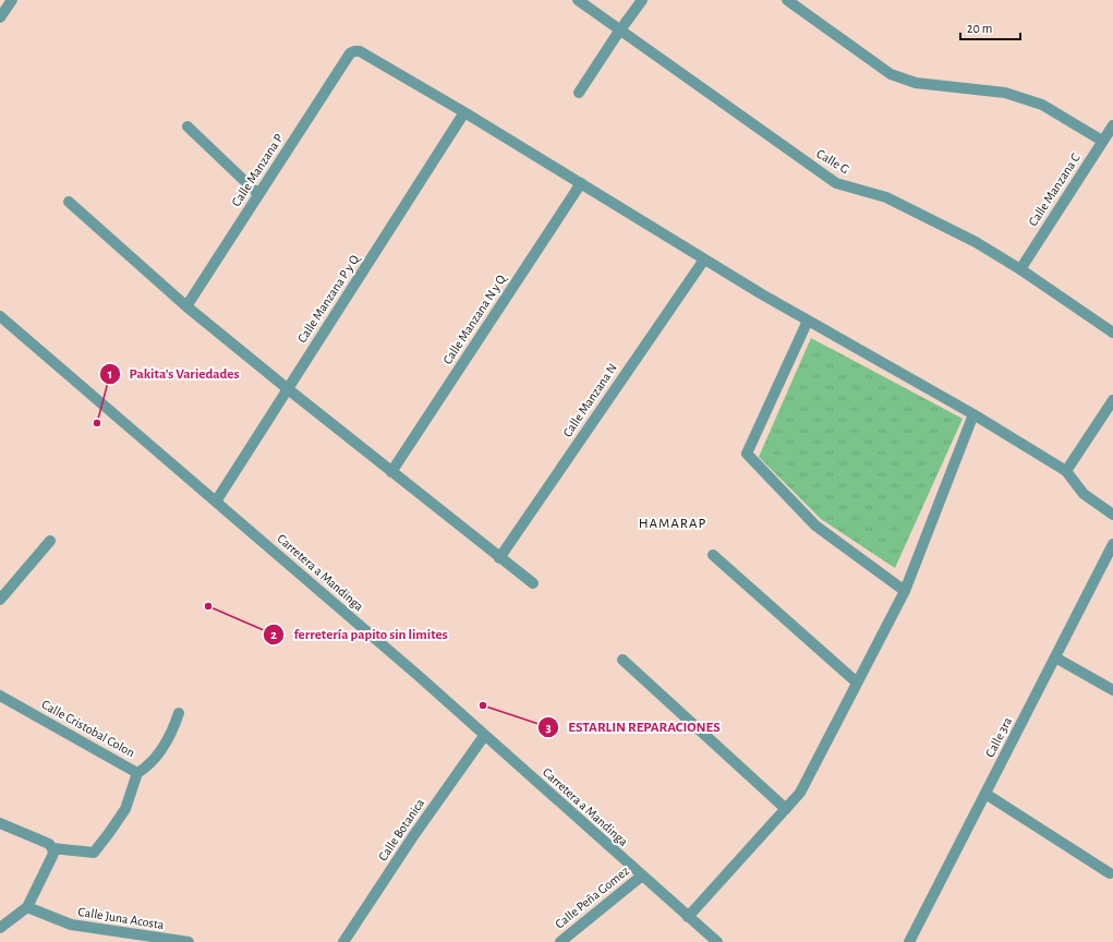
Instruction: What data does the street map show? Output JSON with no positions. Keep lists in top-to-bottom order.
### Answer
{
  "streets": {
    "street": [
      "Calle G",
      "Calle Manzana P",
      "Calle Manzana C",
      "Calle Manzana P y Q",
      "Calle Manzana N y Q",
      "Calle Manzana N",
      "Carretera a Mandinga",
      "Calle Cristobal Colon",
      "Calle 3ra",
      "Calle Botanica",
      "Calle Peña Gomez",
      "Calle Juna Acosta"
    ]
  },
  "crossings": [
    ["Calle G", "Calle Manzana C"],
    ["Calle Manzana P", "Calle Manzana P y Q"],
    ["Calle Manzana P y Q", "Carretera a Mandinga"],
    ["Carretera a Mandinga", "Calle Botanica"],
    ["Carretera a Mandinga", "Calle Peña Gomez"]
  ],
  "districts": ["HAMARAP"],
  "places": ["Pakita's Variedades", "ferretería papito sin limites", "ESTARLIN REPARACIONES"],
  "scale_bar": "20 m"
}
